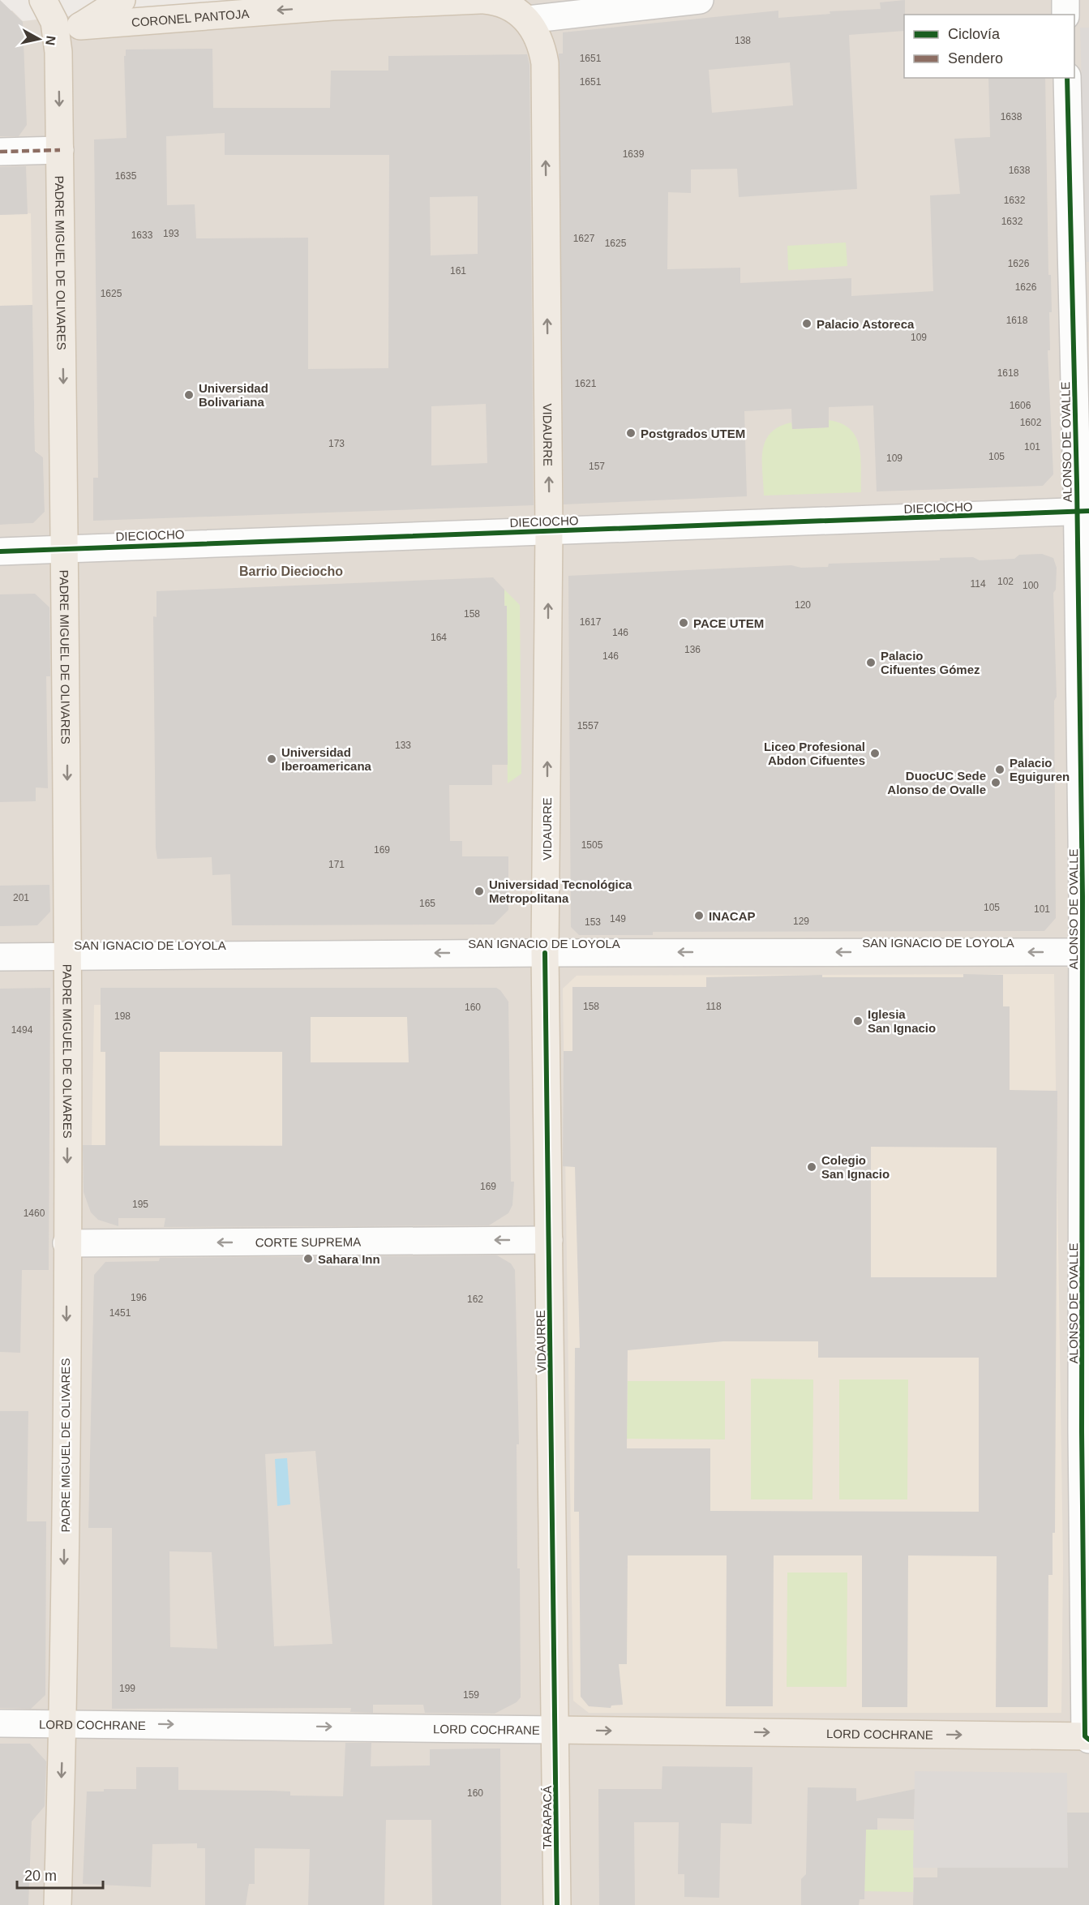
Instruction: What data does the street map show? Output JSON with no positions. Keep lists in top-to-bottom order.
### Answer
{
  "streets": {
    "main road": [
      "CORONEL PANTOJA",
      "PADRE MIGUEL DE OLIVARES",
      "VIDAURRE",
      "LORD COCHRANE",
      "TARAPACÁ"
    ],
    "street": [
      "ALONSO DE OVALLE",
      "DIECIOCHO",
      "SAN IGNACIO DE LOYOLA",
      "CORTE SUPREMA"
    ]
  },
  "crossings": [
    ["PADRE MIGUEL DE OLIVARES", "DIECIOCHO"],
    ["PADRE MIGUEL DE OLIVARES", "SAN IGNACIO DE LOYOLA"],
    ["PADRE MIGUEL DE OLIVARES", "CORTE SUPREMA"],
    ["PADRE MIGUEL DE OLIVARES", "LORD COCHRANE"],
    ["VIDAURRE", "DIECIOCHO"],
    ["VIDAURRE", "SAN IGNACIO DE LOYOLA"],
    ["VIDAURRE", "CORTE SUPREMA"],
    ["VIDAURRE", "LORD COCHRANE"],
    ["VIDAURRE", "TARAPACÁ"],
    ["ALONSO DE OVALLE", "DIECIOCHO"],
    ["ALONSO DE OVALLE", "SAN IGNACIO DE LOYOLA"],
    ["ALONSO DE OVALLE", "LORD COCHRANE"],
    ["LORD COCHRANE", "TARAPACÁ"]
  ],
  "one_way": [
    "CORONEL PANTOJA",
    "PADRE MIGUEL DE OLIVARES",
    "VIDAURRE",
    "SAN IGNACIO DE LOYOLA",
    "CORTE SUPREMA",
    "LORD COCHRANE"
  ],
  "districts": ["Barrio Dieciocho"],
  "places": [
    "Palacio Astoreca",
    "Universidad Bolivariana",
    "Postgrados UTEM",
    "PACE UTEM",
    "Palacio Cifuentes Gómez",
    "Liceo Profesional Abdon Cifuentes",
    "Universidad Iberoamericana",
    "Palacio Eguiguren",
    "DuocUC Sede Alonso de Ovalle",
    "Universidad Tecnológica Metropolitana",
    "INACAP",
    "Iglesia San Ignacio",
    "Colegio San Ignacio",
    "Sahara Inn"
  ],
  "house_numbers": [
    "138",
    "1651",
    "1651",
    "1638",
    "1639",
    "1638",
    "1635",
    "1632",
    "1632",
    "193",
    "1633",
    "1627",
    "1625",
    "1626",
    "161",
    "1626",
    "1625",
    "1618",
    "109",
    "1618",
    "1621",
    "1606",
    "1602",
    "173",
    "101",
    "105",
    "109",
    "157",
    "102",
    "114",
    "100",
    "120",
    "158",
    "1617",
    "146",
    "164",
    "136",
    "146",
    "1557",
    "133",
    "1505",
    "169",
    "171",
    "201",
    "165",
    "105",
    "101",
    "149",
    "129",
    "153",
    "158",
    "118",
    "160",
    "198",
    "1494",
    "169",
    "195",
    "1460",
    "196",
    "162",
    "1451",
    "199",
    "159",
    "160"
  ],
  "legend": ["Ciclovía", "Sendero"],
  "scale_bar": "20 m",
  "north": "right"
}
